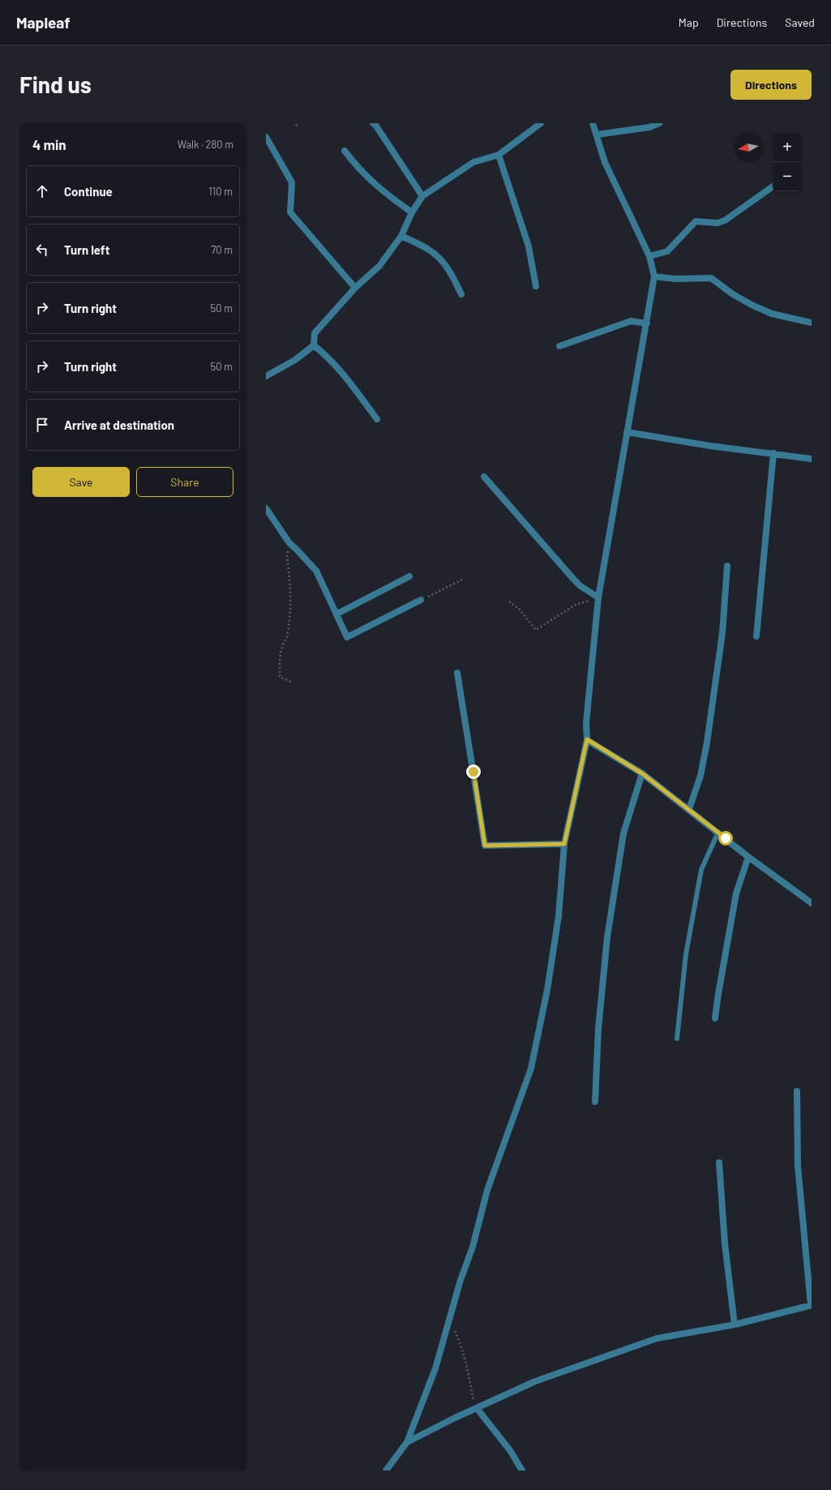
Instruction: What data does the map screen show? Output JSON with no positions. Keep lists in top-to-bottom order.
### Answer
{
  "north": "left",
  "page": {
    "header": "Mapleaf",
    "nav": ["Map", "Directions", "Saved"],
    "buttons": [
      "Directions",
      ["Save", "Share"]
    ],
    "title": "Find us",
    "heading": ["4 min", "Walk · 280 m"],
    "map_buttons": ["+", "−"],
    "list": [
      ["Continue", "110 m"],
      ["Turn left", "70 m"],
      ["Turn right", "50 m"],
      ["Turn right", "50 m"],
      "Arrive at destination"
    ]
  }
}
